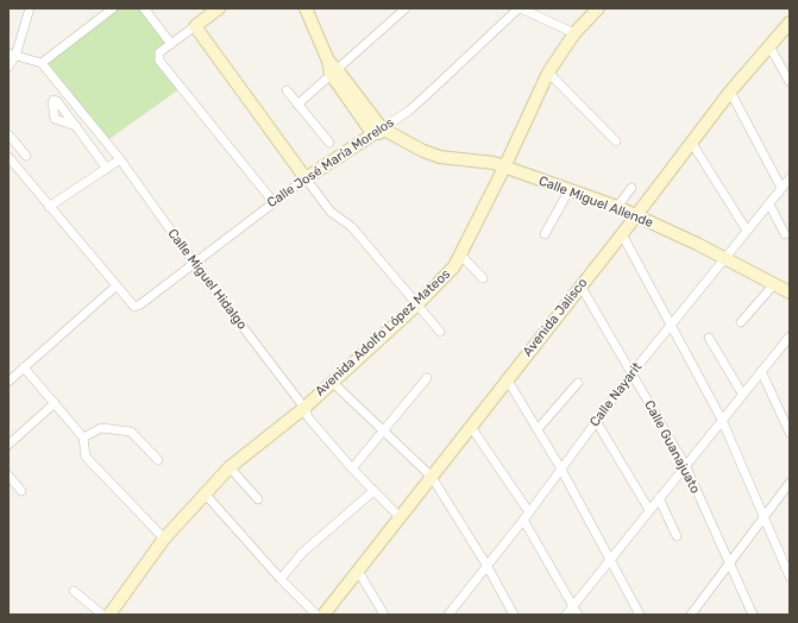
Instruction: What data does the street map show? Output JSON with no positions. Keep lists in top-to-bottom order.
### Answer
{
  "streets": {
    "main road": [
      "Calle José María Morelos",
      "Calle Miguel Allende",
      "Avenida Jalisco",
      "Avenida Adolfo López Mateos"
    ],
    "street": ["Calle Miguel Hidalgo", "Calle Nayarit", "Calle Guanajuato"]
  },
  "crossings": [
    ["Calle José María Morelos", "Calle Miguel Allende"],
    ["Calle José María Morelos", "Calle Miguel Hidalgo"],
    ["Calle José María Morelos", "Avenida Adolfo López Mateos"],
    ["Calle Miguel Allende", "Avenida Jalisco"],
    ["Calle Miguel Allende", "Avenida Adolfo López Mateos"],
    ["Calle Miguel Allende", "Calle Nayarit"],
    ["Calle Miguel Hidalgo", "Avenida Jalisco"],
    ["Calle Miguel Hidalgo", "Avenida Adolfo López Mateos"],
    ["Avenida Jalisco", "Calle Guanajuato"],
    ["Calle Nayarit", "Calle Guanajuato"]
  ]
}
